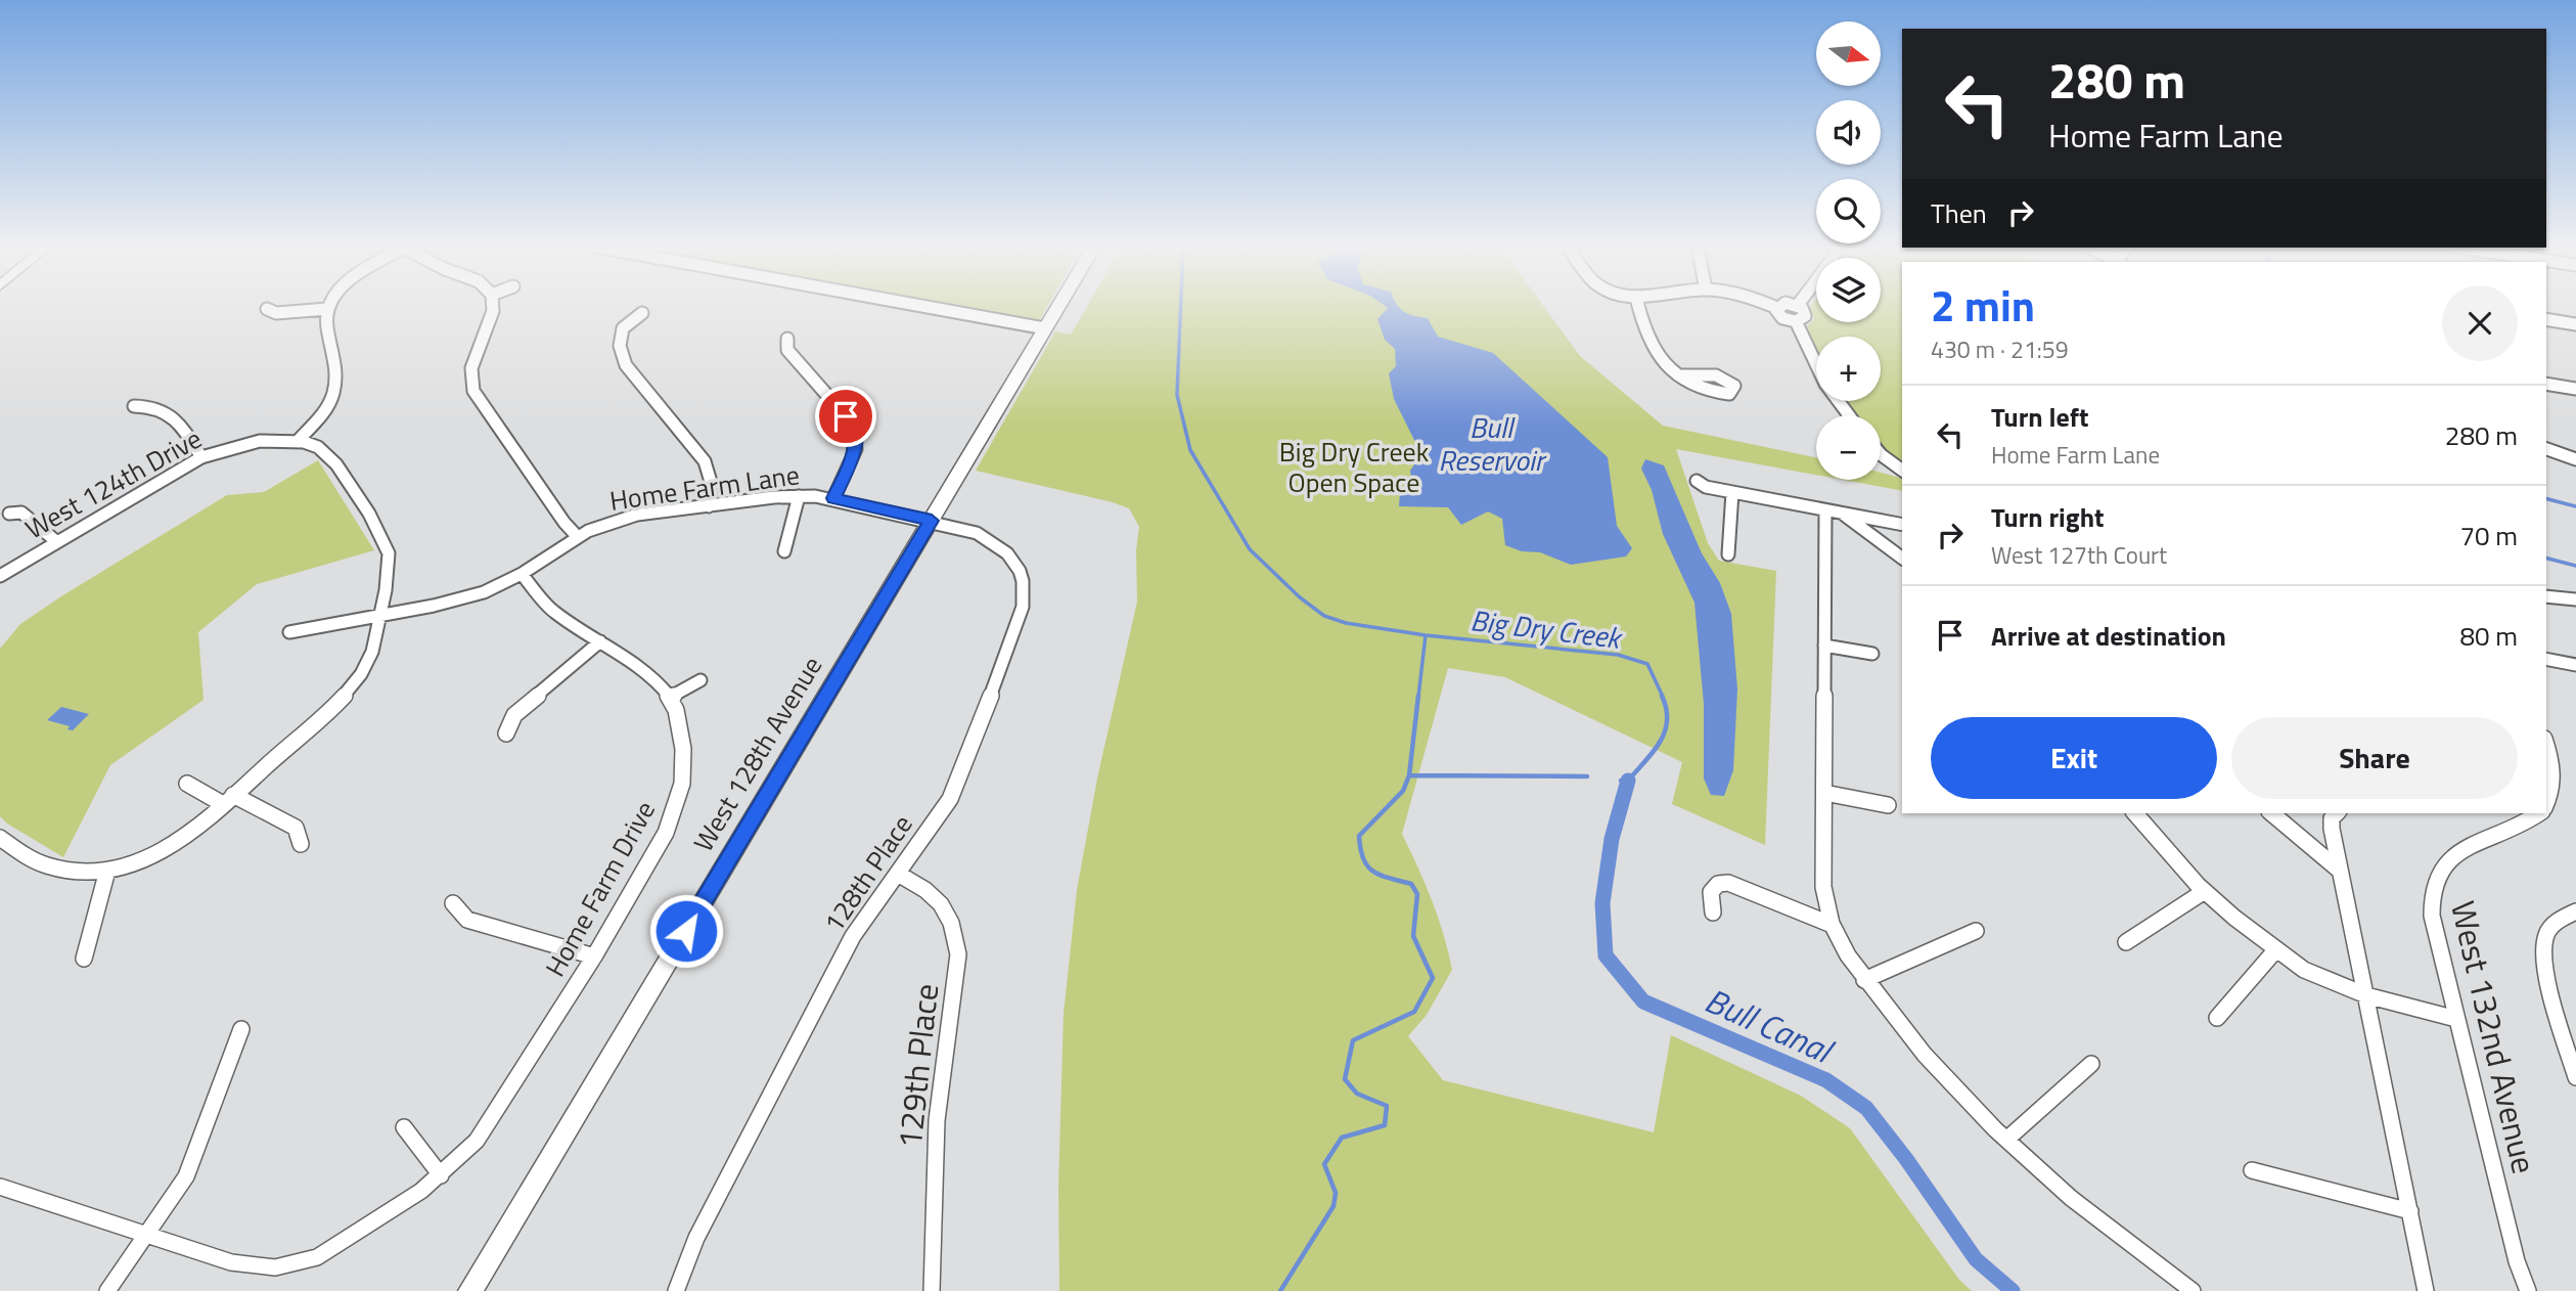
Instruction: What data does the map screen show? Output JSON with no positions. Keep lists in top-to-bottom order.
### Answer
{
  "streets": {
    "main road": ["West 128th Avenue"],
    "street": [
      "West 124th Drive",
      "Home Farm Lane",
      "128th Place",
      "Home Farm Drive",
      "West 132nd Avenue",
      "129th Place"
    ]
  },
  "crossings": [
    ["Home Farm Lane", "West 128th Avenue"],
    ["Home Farm Lane", "128th Place"],
    ["Home Farm Lane", "Home Farm Drive"],
    ["West 128th Avenue", "128th Place"],
    ["128th Place", "129th Place"]
  ],
  "water": ["Bull Reservoir", "Big Dry Creek", "Bull Canal"],
  "parks": ["Big Dry Creek Open Space"],
  "north": "right",
  "page": {
    "map_buttons": ["+", "−"],
    "turn": ["280 m", "Home Farm Lane"],
    "then": "Then",
    "heading": ["2 min", "430 m · 21:59"],
    "list": [
      {
        "name": "Turn left",
        "note": "Home Farm Lane",
        "value": "280 m"
      },
      {
        "name": "Turn right",
        "note": "West 127th Court",
        "value": "70 m"
      },
      {
        "name": "Arrive at destination",
        "value": "80 m"
      }
    ],
    "buttons": ["Exit", "Share"]
  }
}
